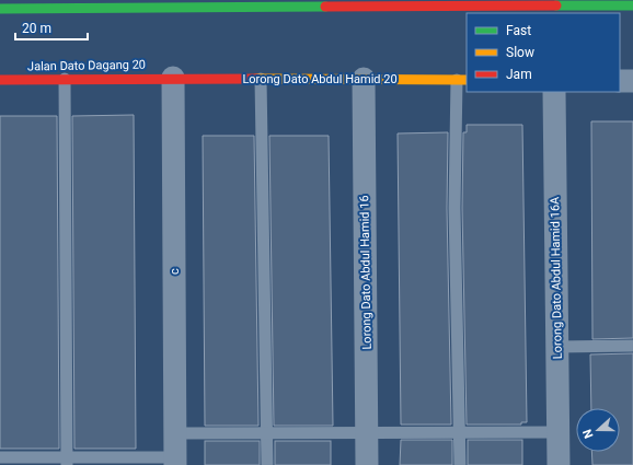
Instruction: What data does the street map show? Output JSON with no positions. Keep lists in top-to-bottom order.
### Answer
{
  "streets": {
    "street": [
      "Jalan Dato Dagang 20",
      "Lorong Dato Abdul Hamid 20",
      "c",
      "Lorong Dato Abdul Hamid 16",
      "Lorong Dato Abdul Hamid 16A"
    ]
  },
  "crossings": [
    ["Jalan Dato Dagang 20", "Lorong Dato Abdul Hamid 20"],
    ["Jalan Dato Dagang 20", "c"],
    ["Lorong Dato Abdul Hamid 20", "c"],
    ["Lorong Dato Abdul Hamid 20", "Lorong Dato Abdul Hamid 16"]
  ],
  "legend": ["Fast", "Slow", "Jam"],
  "scale_bar": "20 m",
  "north": "left"
}
